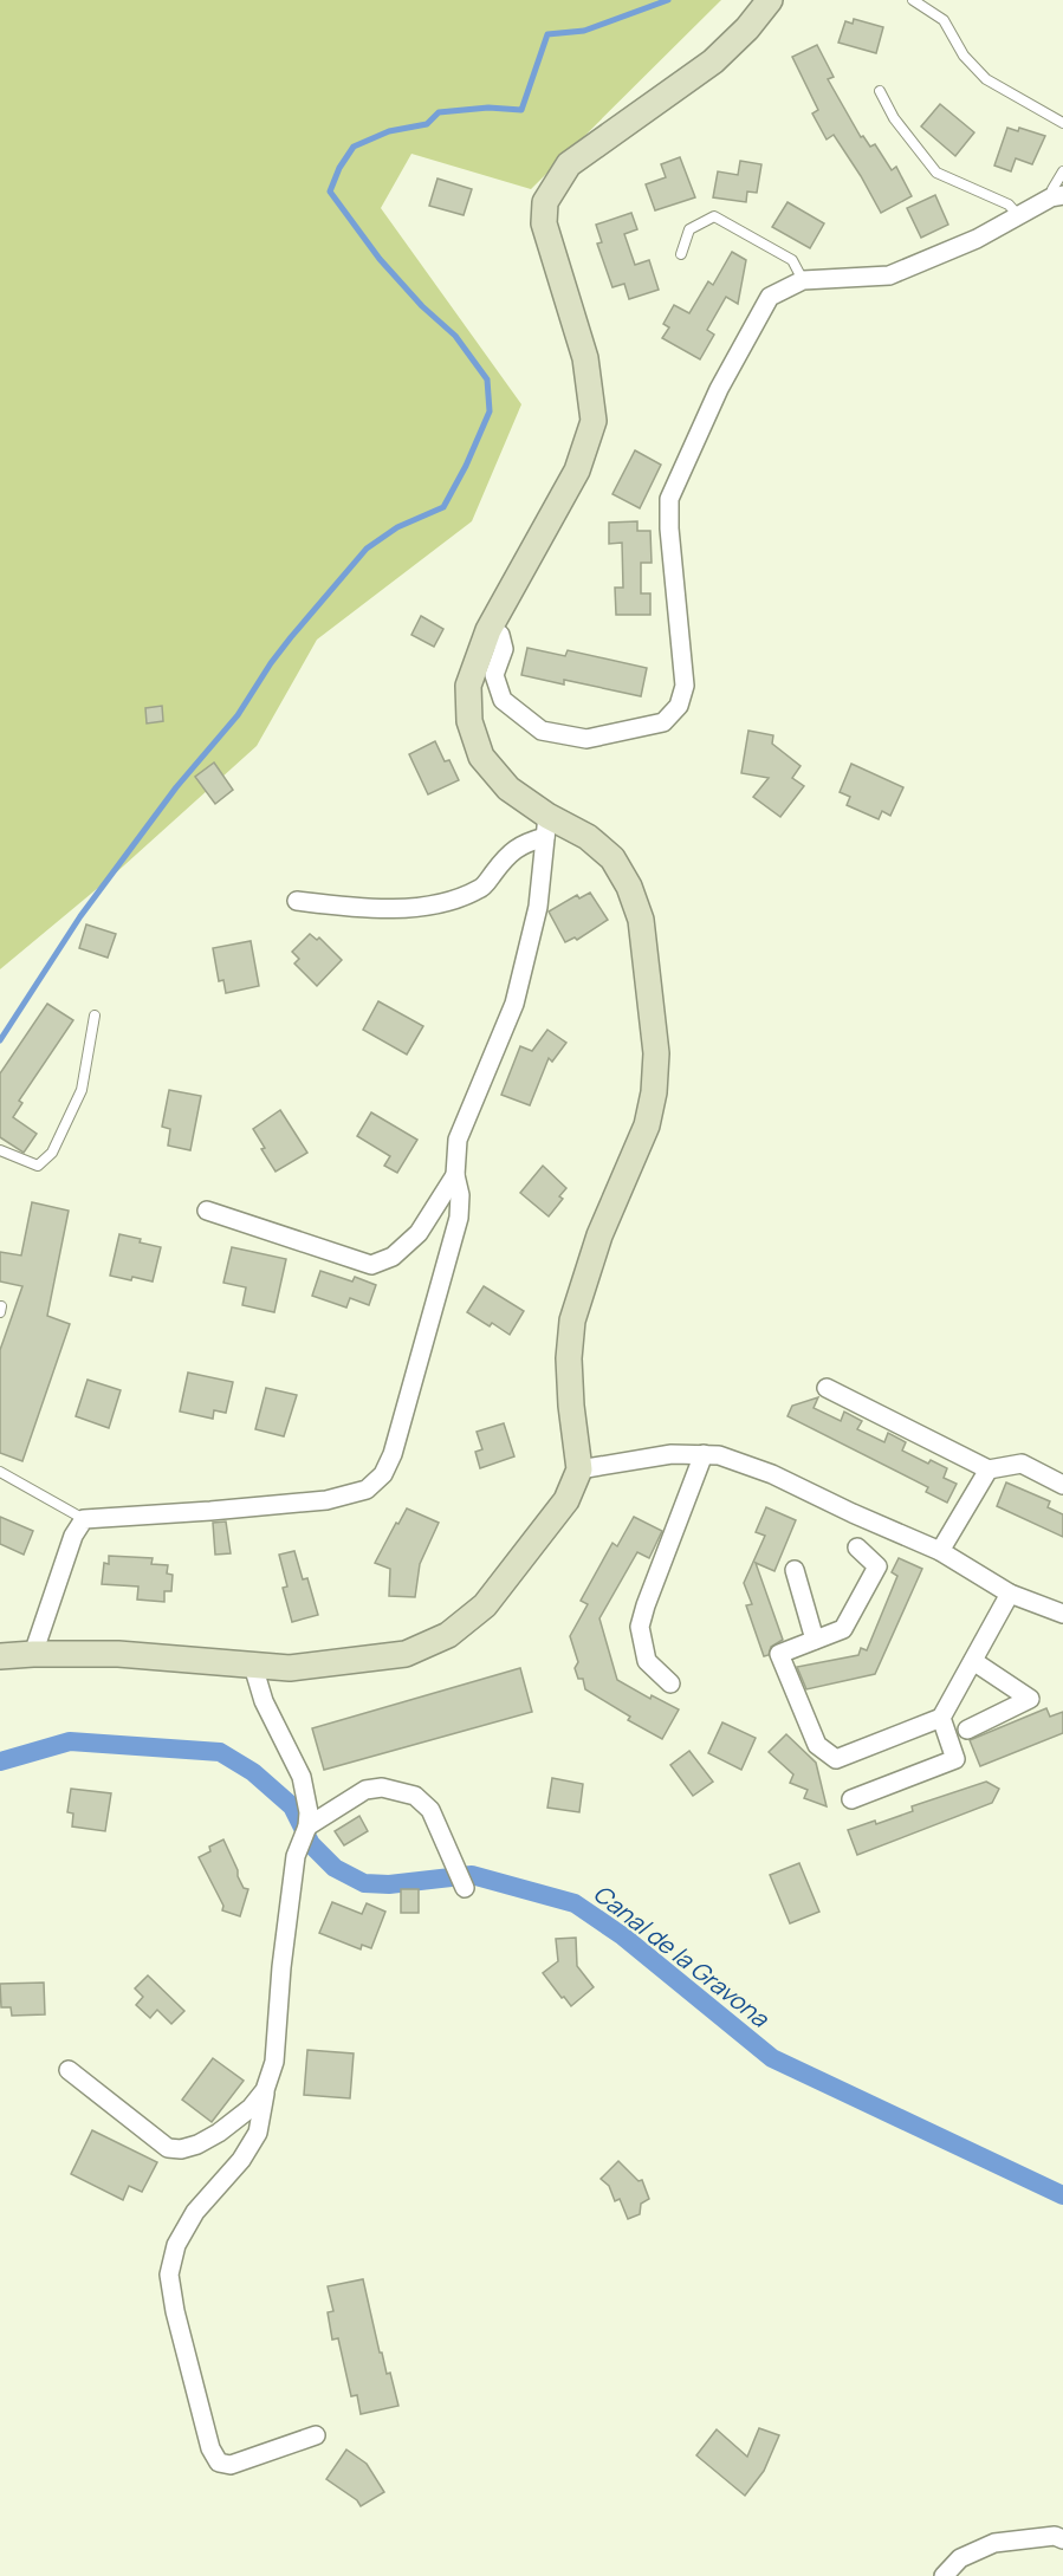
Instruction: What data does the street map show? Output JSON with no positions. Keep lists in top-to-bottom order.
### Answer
{
  "water": ["Canal de la Gravona"]
}
